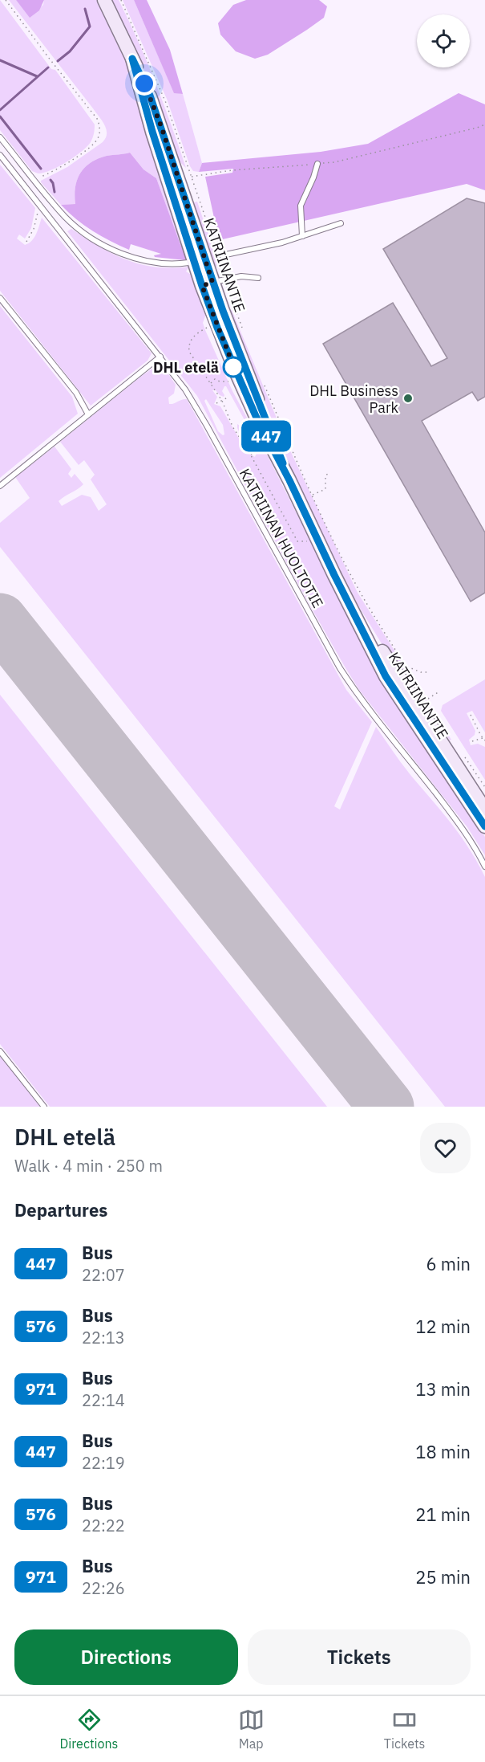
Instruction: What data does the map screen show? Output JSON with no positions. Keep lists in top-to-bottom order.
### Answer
{
  "streets": {
    "main road": ["KATRIINANTIE"],
    "lane": ["KATRIINAN HUOLTOTIE"]
  },
  "places": ["DHL etelä", "DHL Business Park"],
  "lines": ["bus line 447"],
  "page": {
    "on_map": "447",
    "heading": [
      ["DHL etelä", "Walk · 4 min · 250 m"],
      "Departures"
    ],
    "list": [
      {
        "mark": "447",
        "name": "Bus",
        "note": "22:07",
        "value": "6 min"
      },
      {
        "mark": "576",
        "name": "Bus",
        "note": "22:13",
        "value": "12 min"
      },
      {
        "mark": "971",
        "name": "Bus",
        "note": "22:14",
        "value": "13 min"
      },
      {
        "mark": "447",
        "name": "Bus",
        "note": "22:19",
        "value": "18 min"
      },
      {
        "mark": "576",
        "name": "Bus",
        "note": "22:22",
        "value": "21 min"
      },
      {
        "mark": "971",
        "name": "Bus",
        "note": "22:26",
        "value": "25 min"
      }
    ],
    "buttons": ["Directions", "Tickets"],
    "tabs": ["Directions", "Map", "Tickets"]
  }
}
